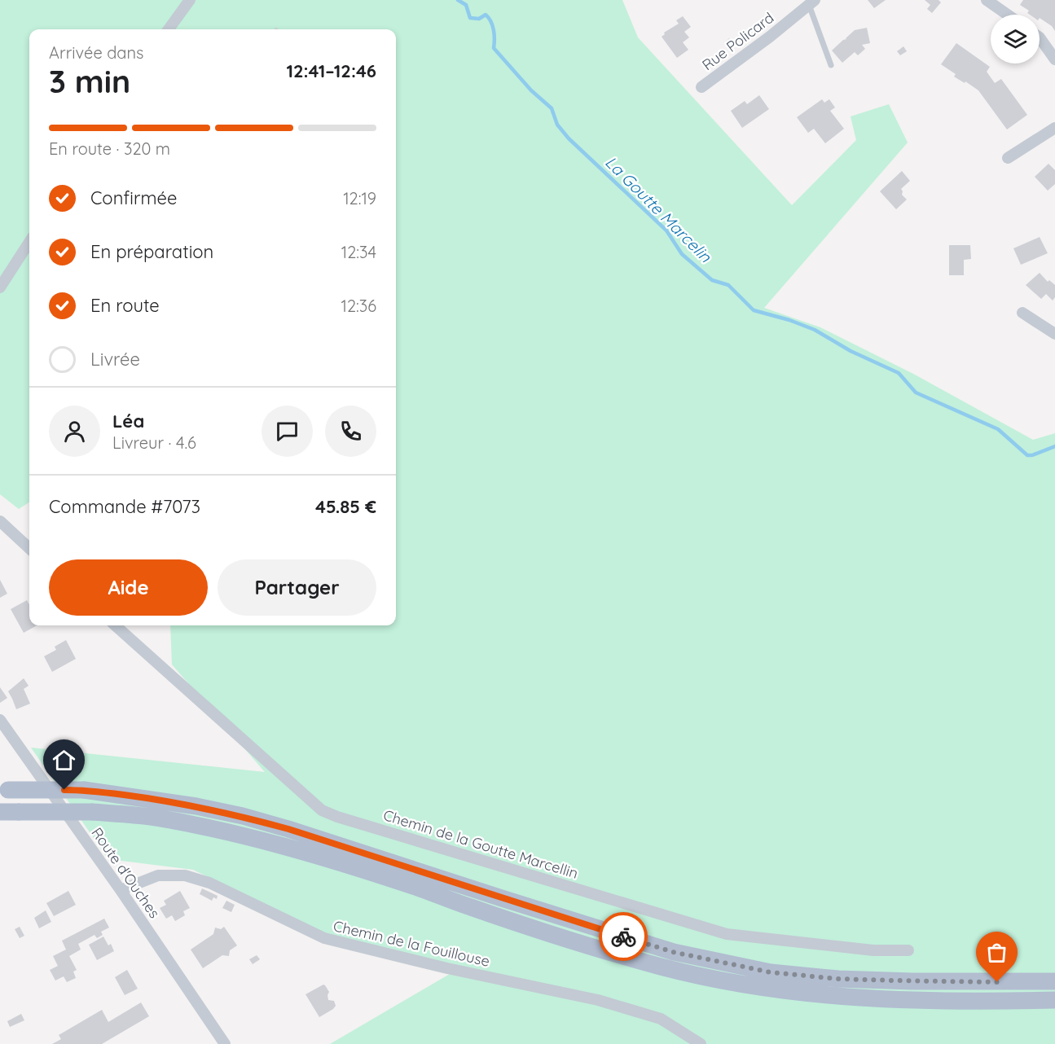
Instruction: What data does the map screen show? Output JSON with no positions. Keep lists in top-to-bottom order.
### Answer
{
  "streets": {
    "street": [
      "Rue Policard",
      "Chemin de la Goutte Marcellin",
      "Route d'Ouches",
      "Chemin de la Fouillouse"
    ]
  },
  "crossings": [
    ["Route d'Ouches", "Chemin de la Fouillouse"]
  ],
  "water": ["La Goutte Marcelin"],
  "page": {
    "heading": ["3 min", "Arrivée dans", "12:41–12:46"],
    "panel": [
      "Léa",
      "Livreur · 4.6",
      "Commande #7073",
      "45.85 €"
    ],
    "bar": "En route · 320 m",
    "list": [
      ["Confirmée", "12:19"],
      ["En préparation", "12:34"],
      ["En route", "12:36"],
      "Livrée"
    ],
    "buttons": ["Aide", "Partager"]
  }
}
